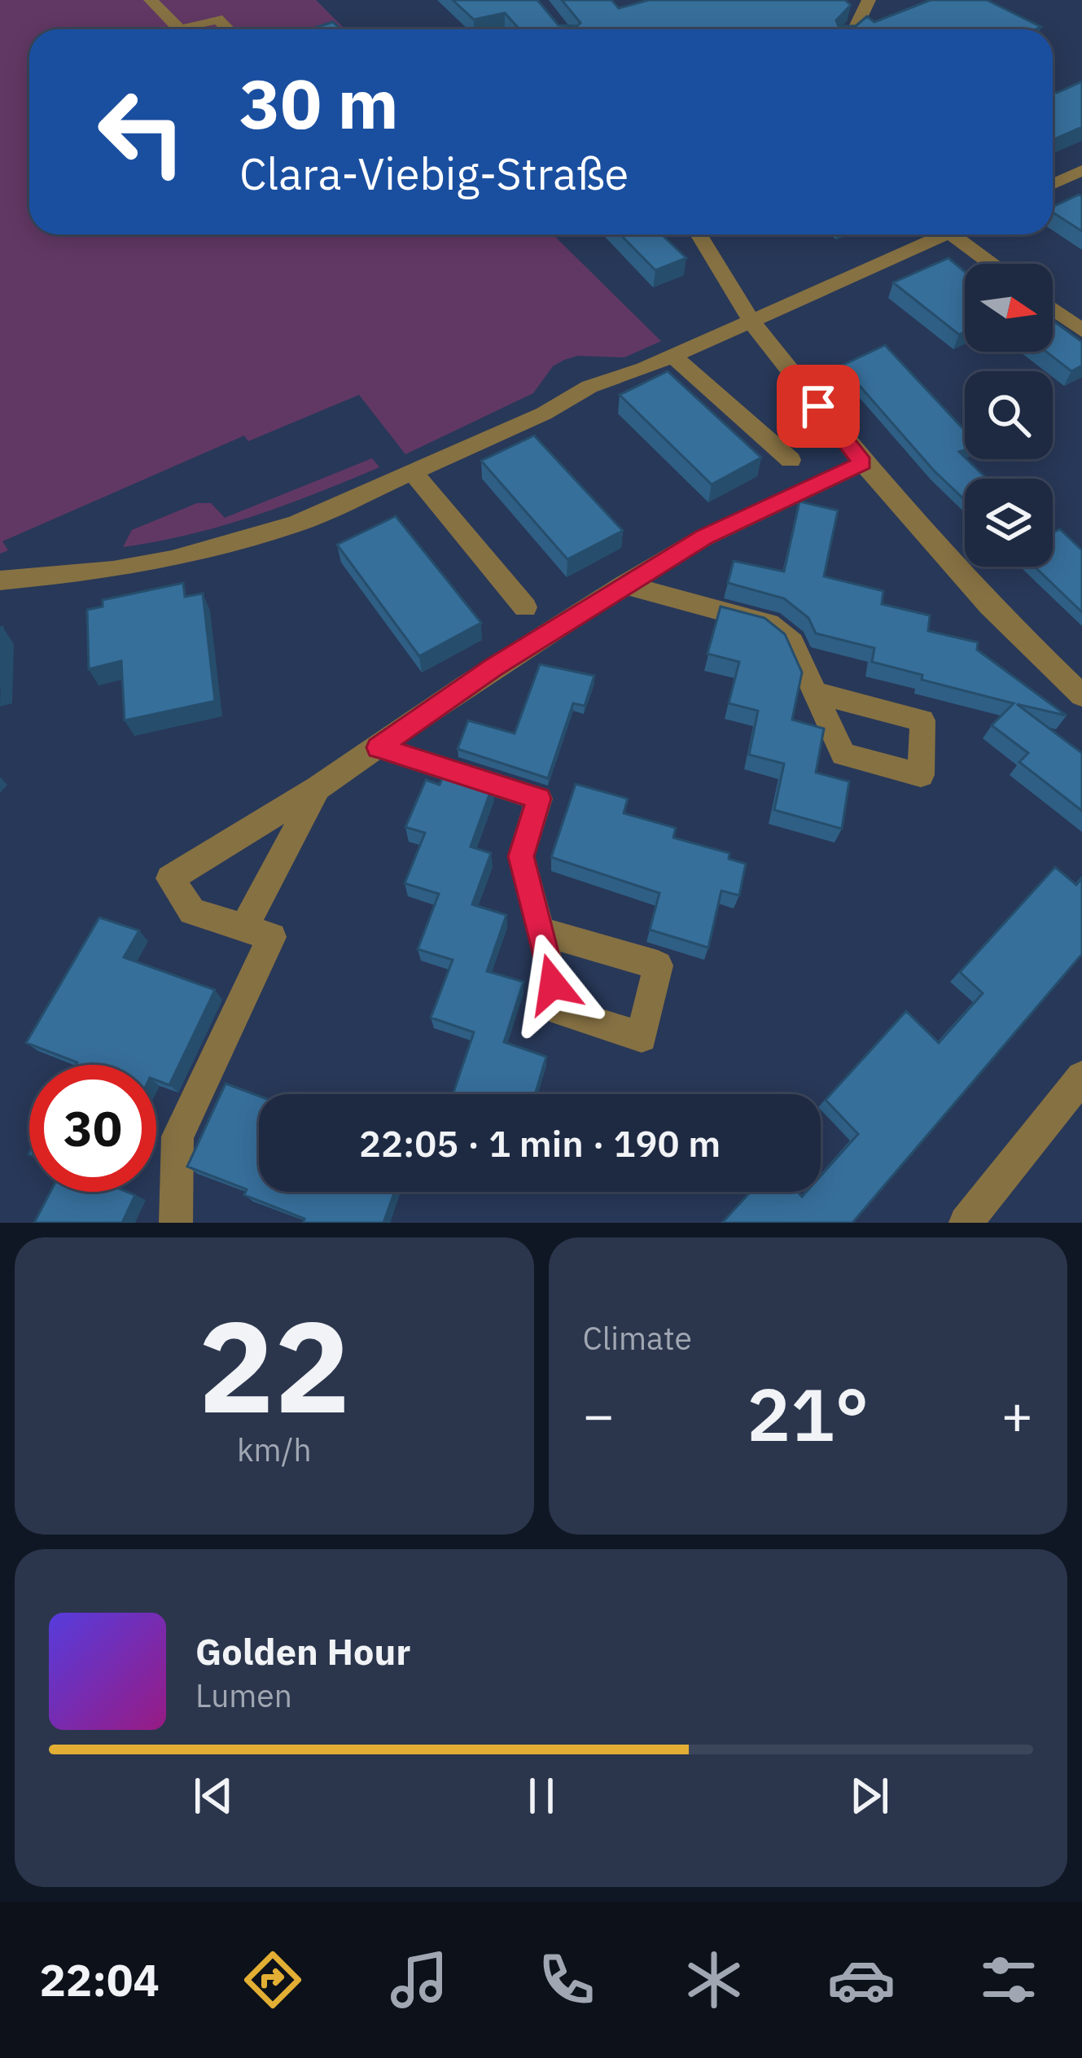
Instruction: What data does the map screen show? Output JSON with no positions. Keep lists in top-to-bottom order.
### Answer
{
  "north": "right",
  "page": {
    "turn": ["30 m", "Clara-Viebig-Straße"],
    "limit": "30",
    "trip": "22:05 · 1 min · 190 m",
    "tile": [
      ["22", "km/h"],
      "Climate"
    ],
    "heat": ["−", "21°", "+"],
    "song": ["Golden Hour", "Lumen"],
    "tabs": "22:04"
  }
}
